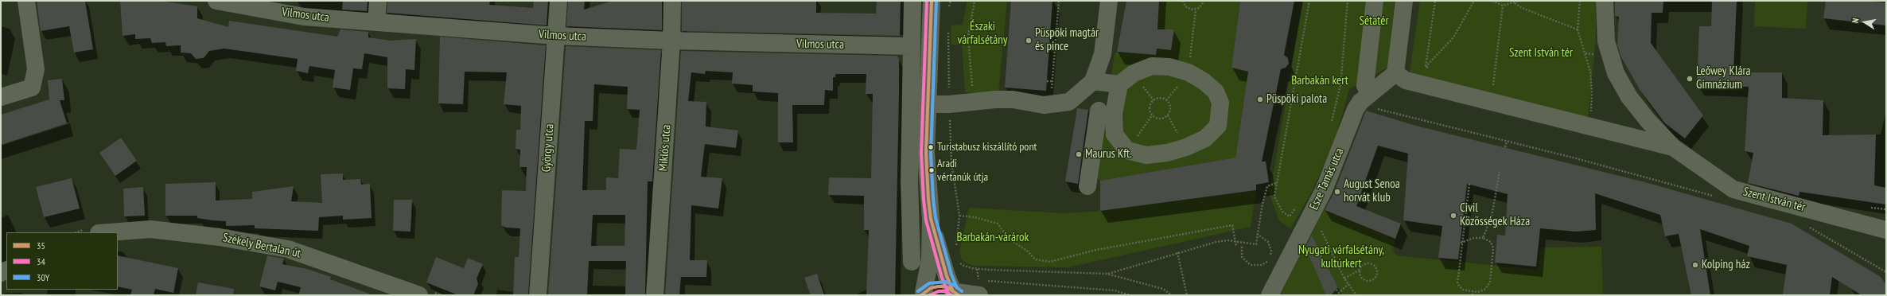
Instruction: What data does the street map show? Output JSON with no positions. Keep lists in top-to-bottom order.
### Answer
{
  "streets": {
    "street": [
      "Vilmos utca",
      "György utca",
      "Miklós utca",
      "Esze Tamás utca",
      "Szent István tér",
      "Székely Bertalan út"
    ]
  },
  "crossings": [
    ["Vilmos utca", "György utca"],
    ["Vilmos utca", "Miklós utca"],
    ["Esze Tamás utca", "Szent István tér"]
  ],
  "parks": [
    "Sétatér",
    "Északi várfalsétány",
    "Szent István tér",
    "Barbakán kert",
    "Barbakán-várárok",
    "Nyugati várfalsétány, kultúrkert"
  ],
  "places": [
    "Püspöki magtár és pince",
    "Leőwey Klára Gimnázium",
    "Püspöki palota",
    "Turistabusz kiszállító pont",
    "Maurus Kft.",
    "Aradi vértanúk útja",
    "August Senoa horvát klub",
    "Civil Közösségek Háza",
    "Kolping ház"
  ],
  "lines": ["transit line 35", "transit line 34", "transit line 30Y"],
  "legend": ["35", "34", "30Y"],
  "north": "left"
}
